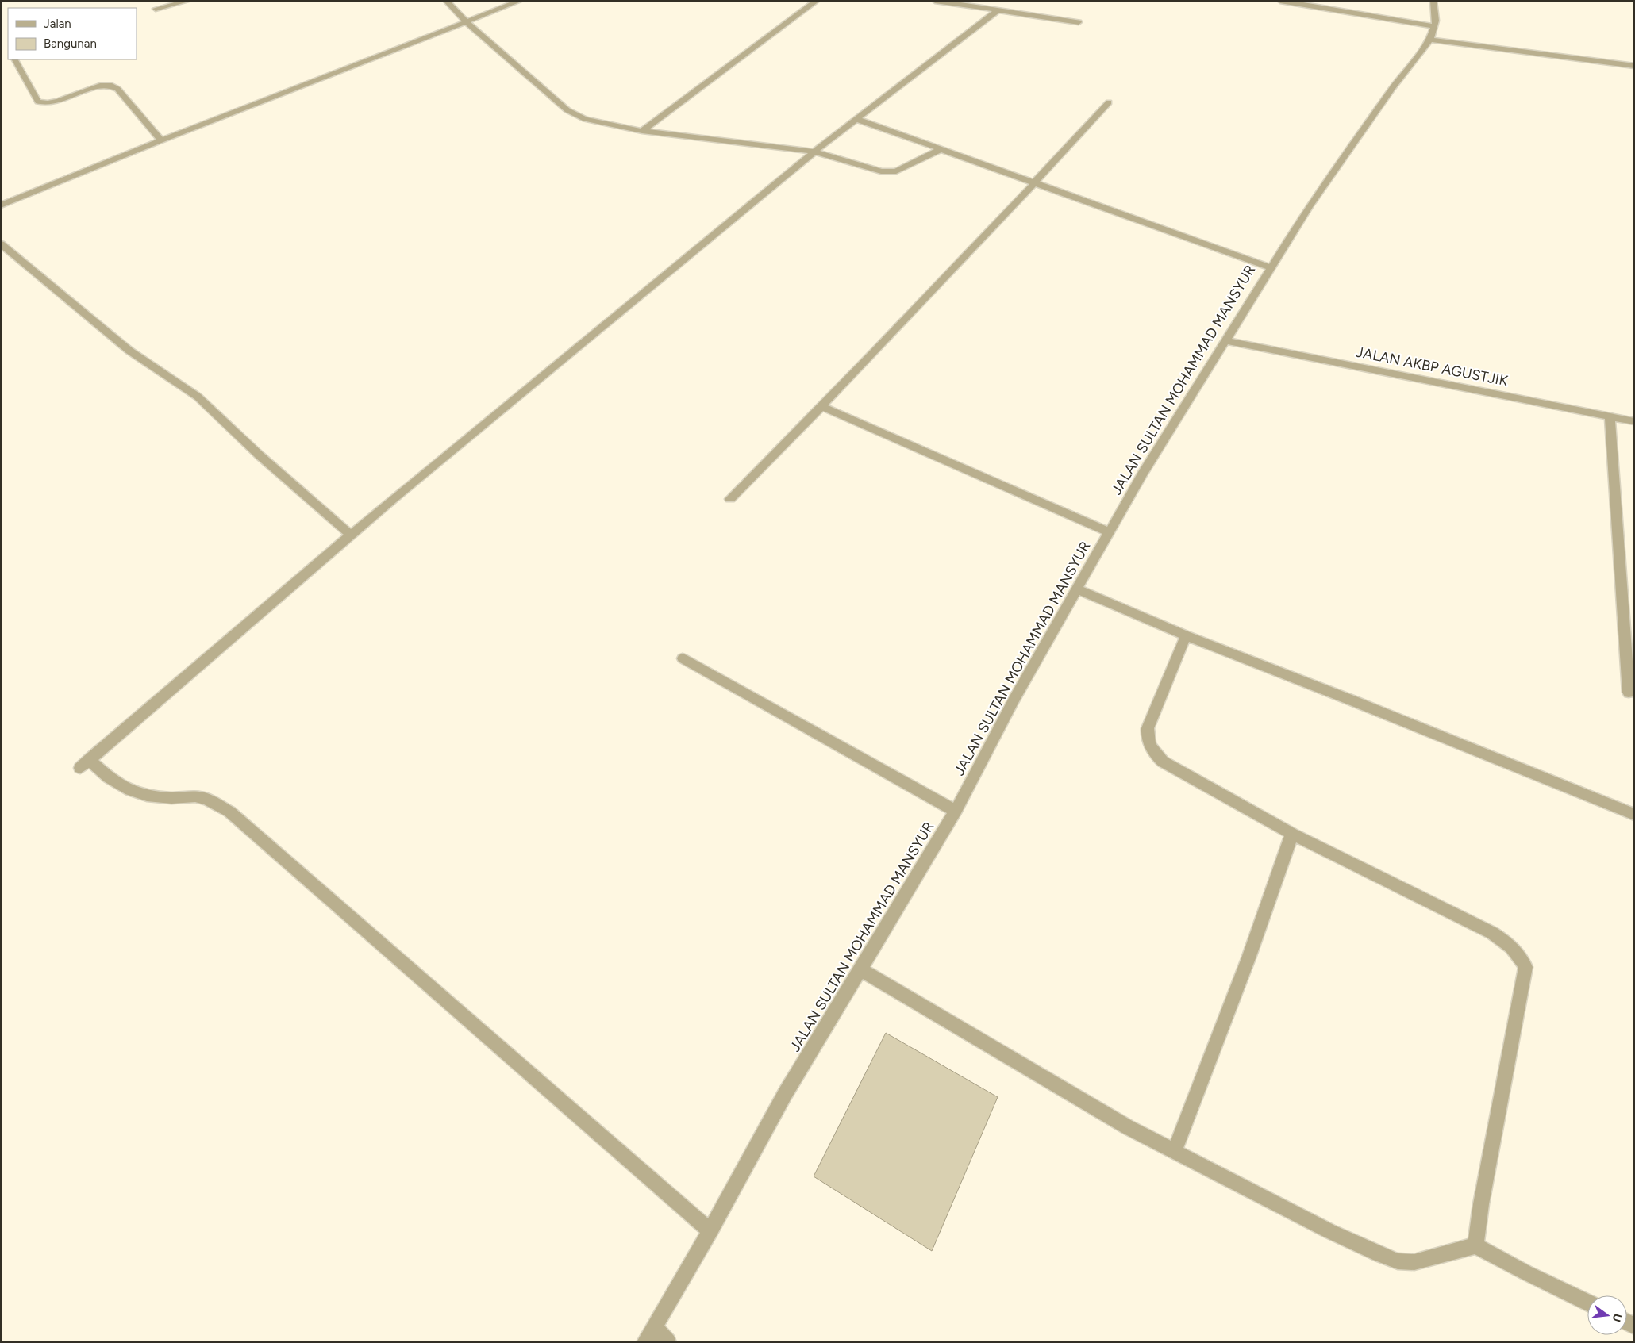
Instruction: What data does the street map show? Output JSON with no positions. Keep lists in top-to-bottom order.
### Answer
{
  "streets": {
    "street": ["JALAN AKBP AGUSTJIK", "JALAN SULTAN MOHAMMAD MANSYUR"]
  },
  "crossings": [
    ["JALAN AKBP AGUSTJIK", "JALAN SULTAN MOHAMMAD MANSYUR"]
  ],
  "legend": ["Jalan", "Bangunan"],
  "north": "right"
}
